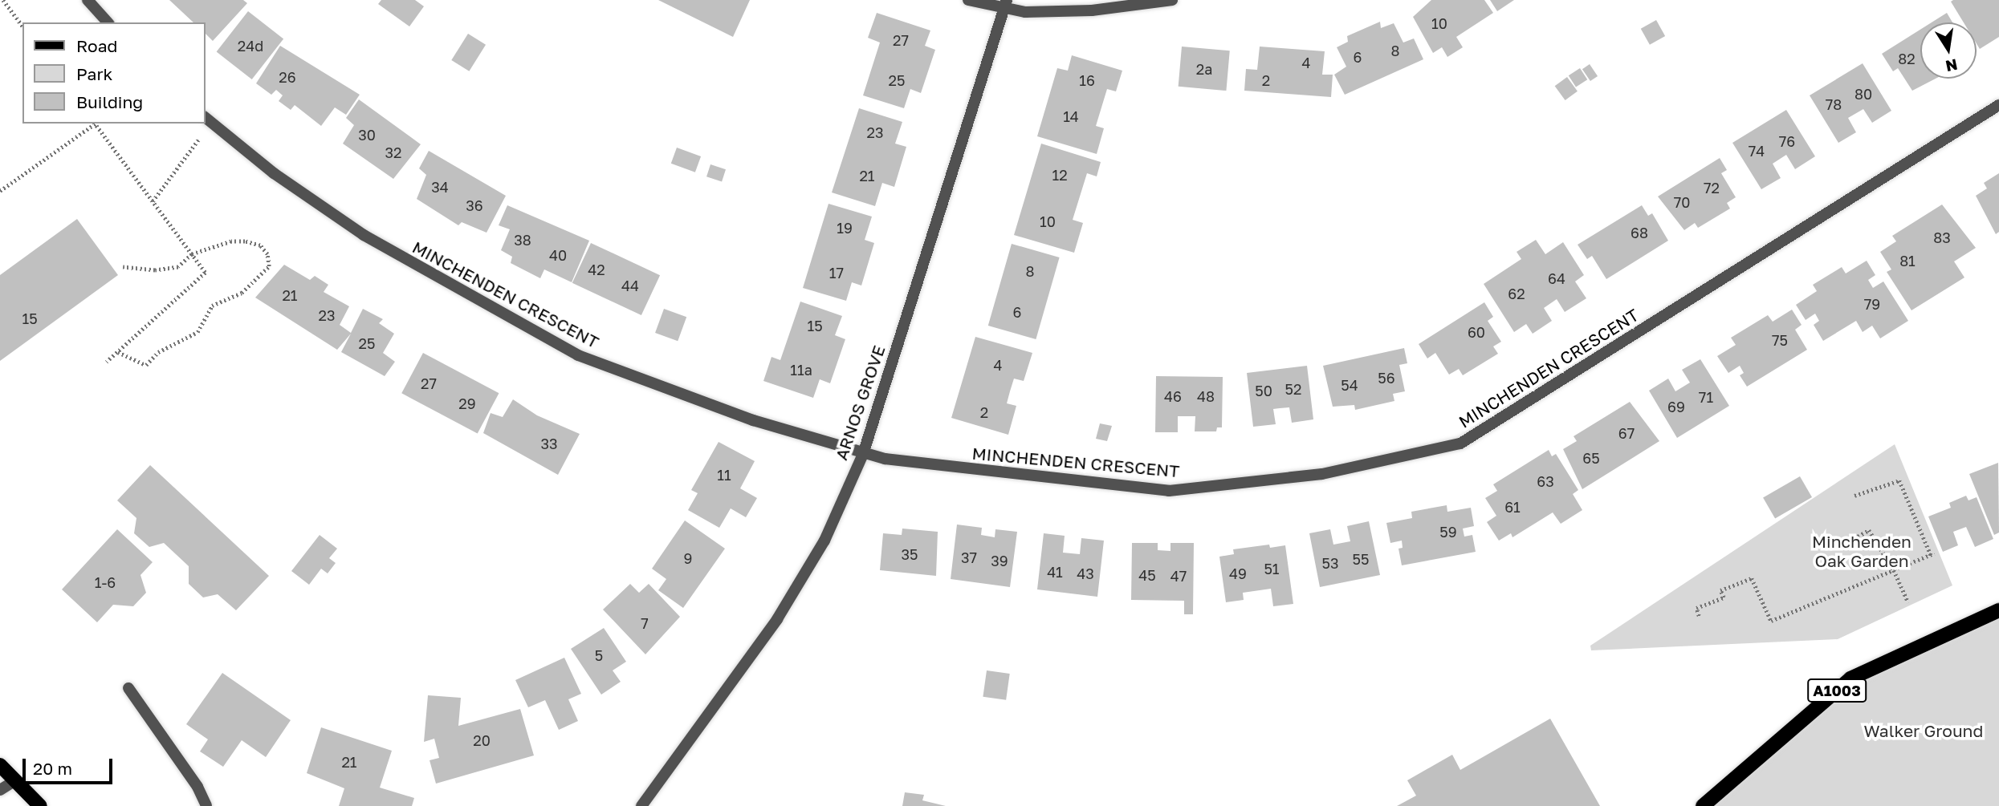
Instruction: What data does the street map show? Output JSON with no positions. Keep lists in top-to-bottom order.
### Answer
{
  "streets": {
    "main road": ["A1003"],
    "street": ["MINCHENDEN CRESCENT", "ARNOS GROVE"]
  },
  "crossings": [
    ["MINCHENDEN CRESCENT", "ARNOS GROVE"]
  ],
  "parks": ["Minchenden Oak Garden", "Walker Ground"],
  "house_numbers": [
    "10",
    "27",
    "24d",
    "8",
    "6",
    "82",
    "4",
    "2a",
    "26",
    "25",
    "16",
    "2",
    "80",
    "78",
    "14",
    "23",
    "30",
    "76",
    "74",
    "32",
    "12",
    "21",
    "34",
    "72",
    "70",
    "36",
    "10",
    "19",
    "68",
    "83",
    "38",
    "40",
    "81",
    "42",
    "8",
    "17",
    "64",
    "44",
    "62",
    "21",
    "79",
    "6",
    "23",
    "15",
    "15",
    "60",
    "75",
    "25",
    "4",
    "11a",
    "56",
    "27",
    "54",
    "52",
    "50",
    "46",
    "48",
    "71",
    "29",
    "69",
    "2",
    "67",
    "33",
    "65",
    "11",
    "63",
    "61",
    "59",
    "35",
    "37",
    "9",
    "55",
    "39",
    "53",
    "51",
    "41",
    "43",
    "49",
    "45",
    "47",
    "1-6",
    "7",
    "5",
    "20",
    "21"
  ],
  "legend": ["Road", "Park", "Building"],
  "scale_bar": "20 m",
  "north": "bottom"
}
